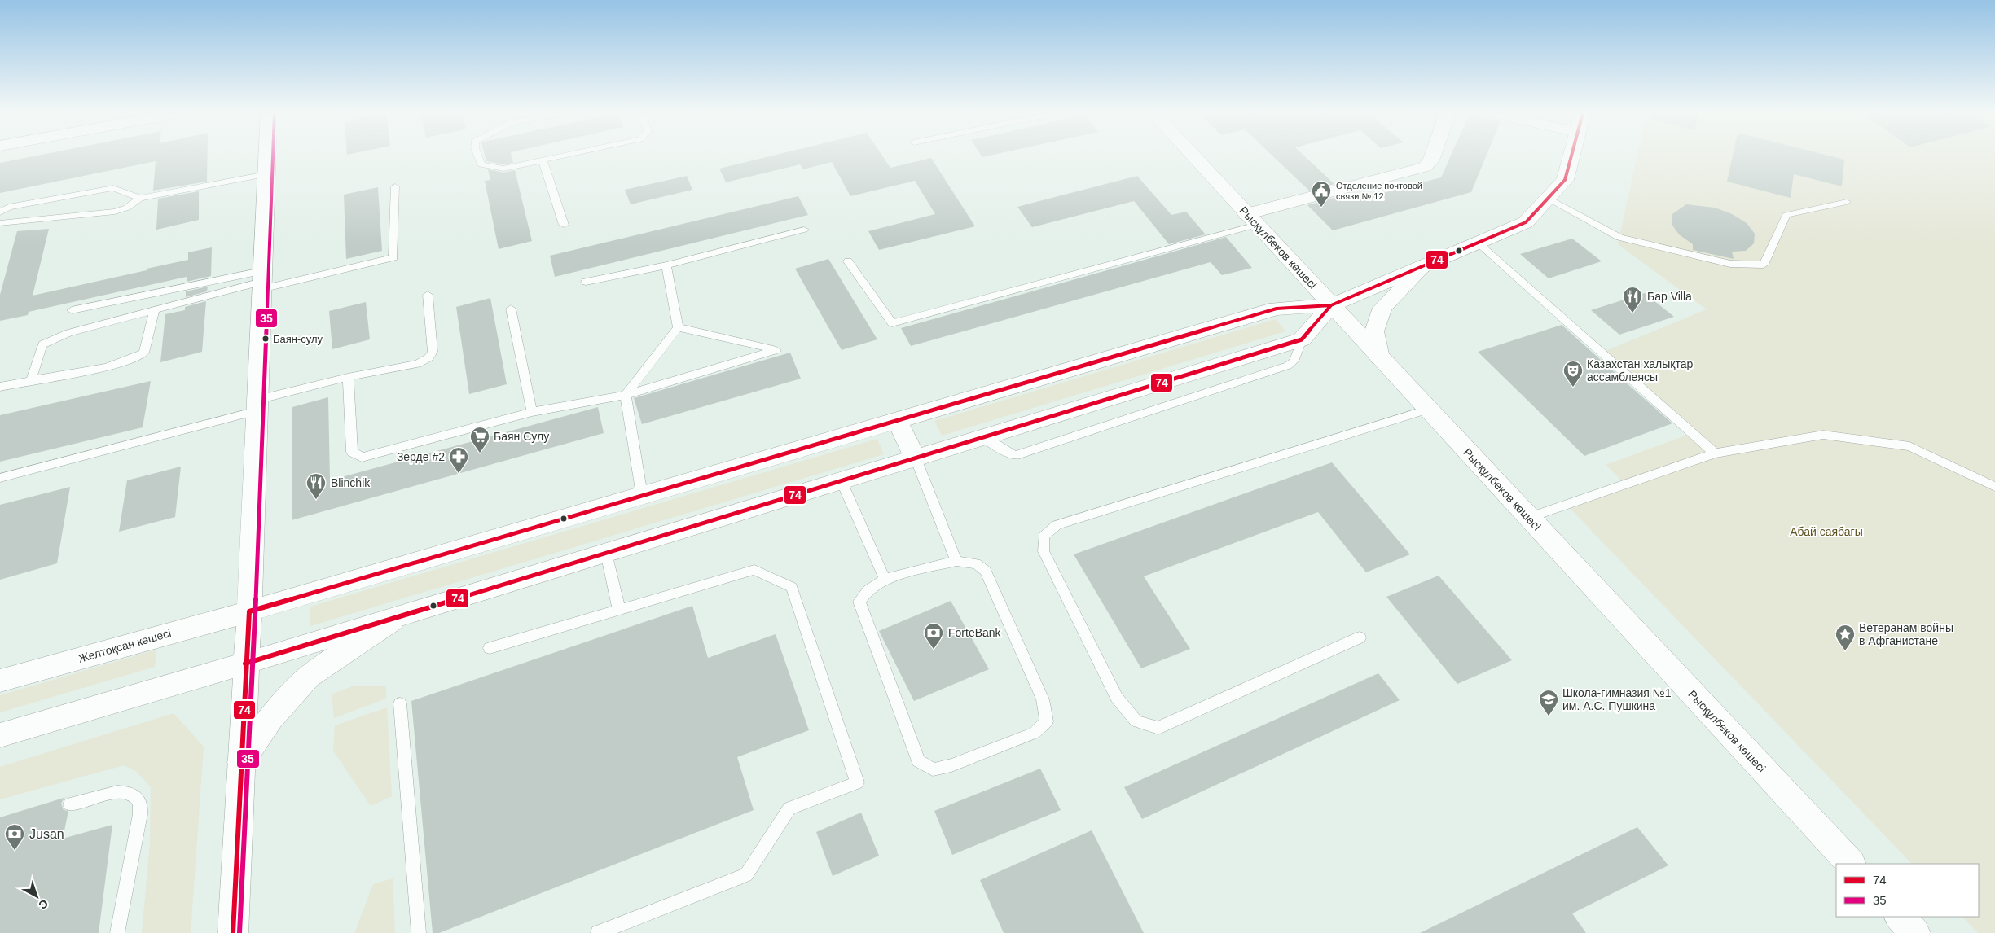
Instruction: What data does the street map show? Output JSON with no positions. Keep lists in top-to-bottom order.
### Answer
{
  "streets": {
    "main road": ["Рысқұлбеков көшесі", "Желтоқсан көшесі"]
  },
  "crossings": [
    ["Рысқұлбеков көшесі", "Желтоқсан көшесі"]
  ],
  "parks": ["Абай саябағы"],
  "places": {
    "public building": ["Отделение почтовой связи № 12"],
    "restaurant": ["Бар Villa", "Blinchik"],
    "other": ["Баян-сулу"],
    "theatre": ["Казахстан халықтар ассамблеясы"],
    "supermarket": ["Баян Сулу"],
    "pharmacy": ["Зерде #2"],
    "bank": ["ForteBank", "Jusan"],
    "place": ["Ветеранам войны в Афганистане"],
    "school or university": ["Школа-гимназия №1 им. А.С. Пушкина"]
  },
  "lines": ["transit line 74", "transit line 35"],
  "legend": ["74", "35"],
  "north": "bottom right"
}
